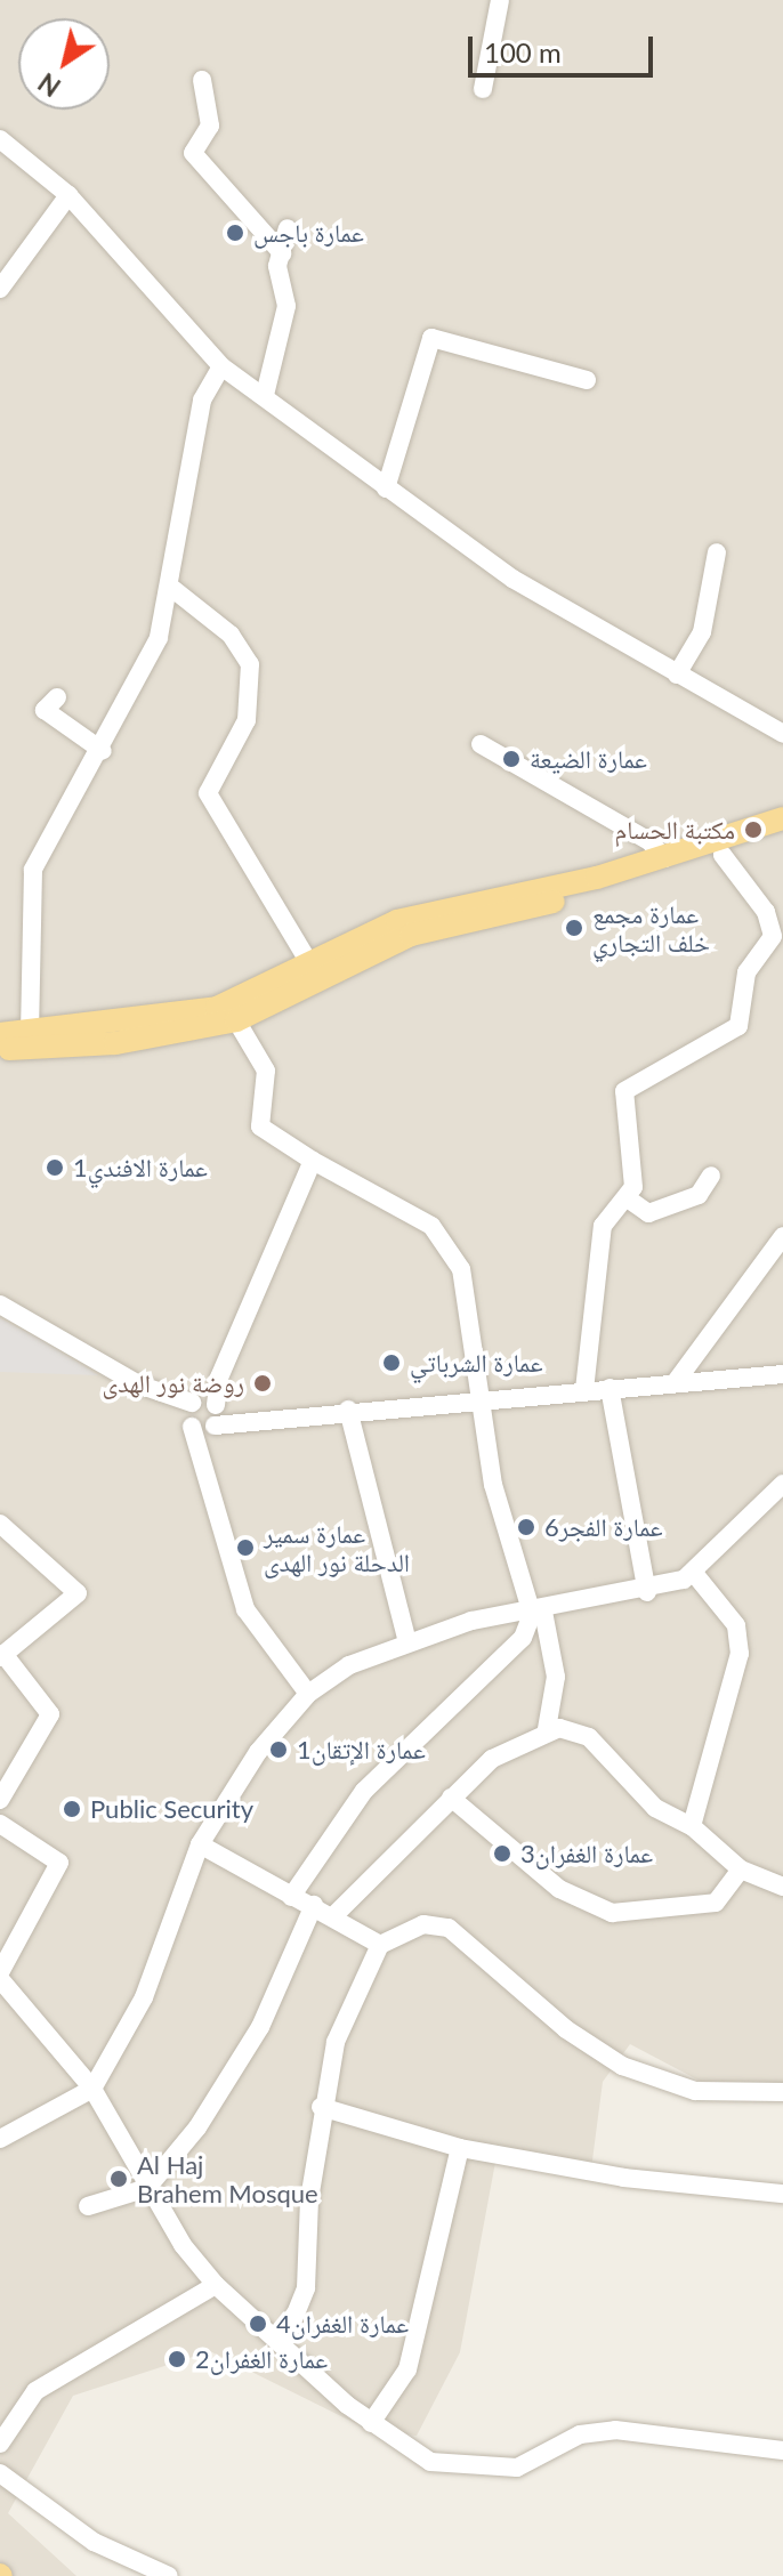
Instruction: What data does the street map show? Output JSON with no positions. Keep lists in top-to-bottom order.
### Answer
{
  "places": [
    "عمارة باجس",
    "عمارة الضيعة",
    "مكتبة الحسام",
    "عمارة مجمع خلف التجاري",
    "عمارة الافندي1",
    "عمارة الشرباتي",
    "روضة نور الهدى",
    "عمارة الفجر6",
    "عمارة سمير الدحلة نور الهدى",
    "عمارة الإتقان1",
    "Public Security",
    "عمارة الغفران3",
    "Al Haj Brahem Mosque",
    "عمارة الغفران4",
    "عمارة الغفران2"
  ],
  "scale_bar": "100 m",
  "north": "bottom left"
}
